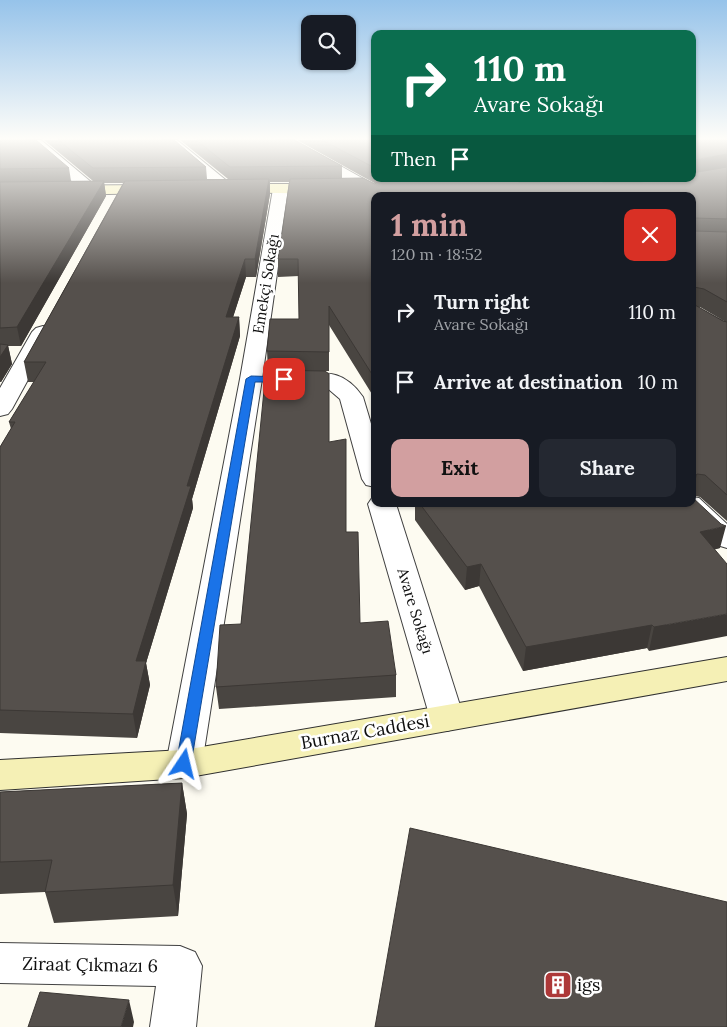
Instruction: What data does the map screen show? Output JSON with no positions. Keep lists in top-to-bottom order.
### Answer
{
  "streets": {
    "main road": ["Burnaz Caddesi"],
    "street": ["Emekçi Sokağı", "Avare Sokağı", "Ziraat Çıkmazı 6"]
  },
  "crossings": [
    ["Emekçi Sokağı", "Burnaz Caddesi"],
    ["Avare Sokağı", "Burnaz Caddesi"]
  ],
  "places": {
    "building": ["igs"]
  },
  "page": {
    "turn": ["110 m", "Avare Sokağı"],
    "then": "Then",
    "heading": ["1 min", "120 m · 18:52"],
    "list": [
      {
        "name": "Turn right",
        "note": "Avare Sokağı",
        "value": "110 m"
      },
      {
        "name": "Arrive at destination",
        "value": "10 m"
      }
    ],
    "buttons": ["Exit", "Share"]
  }
}
